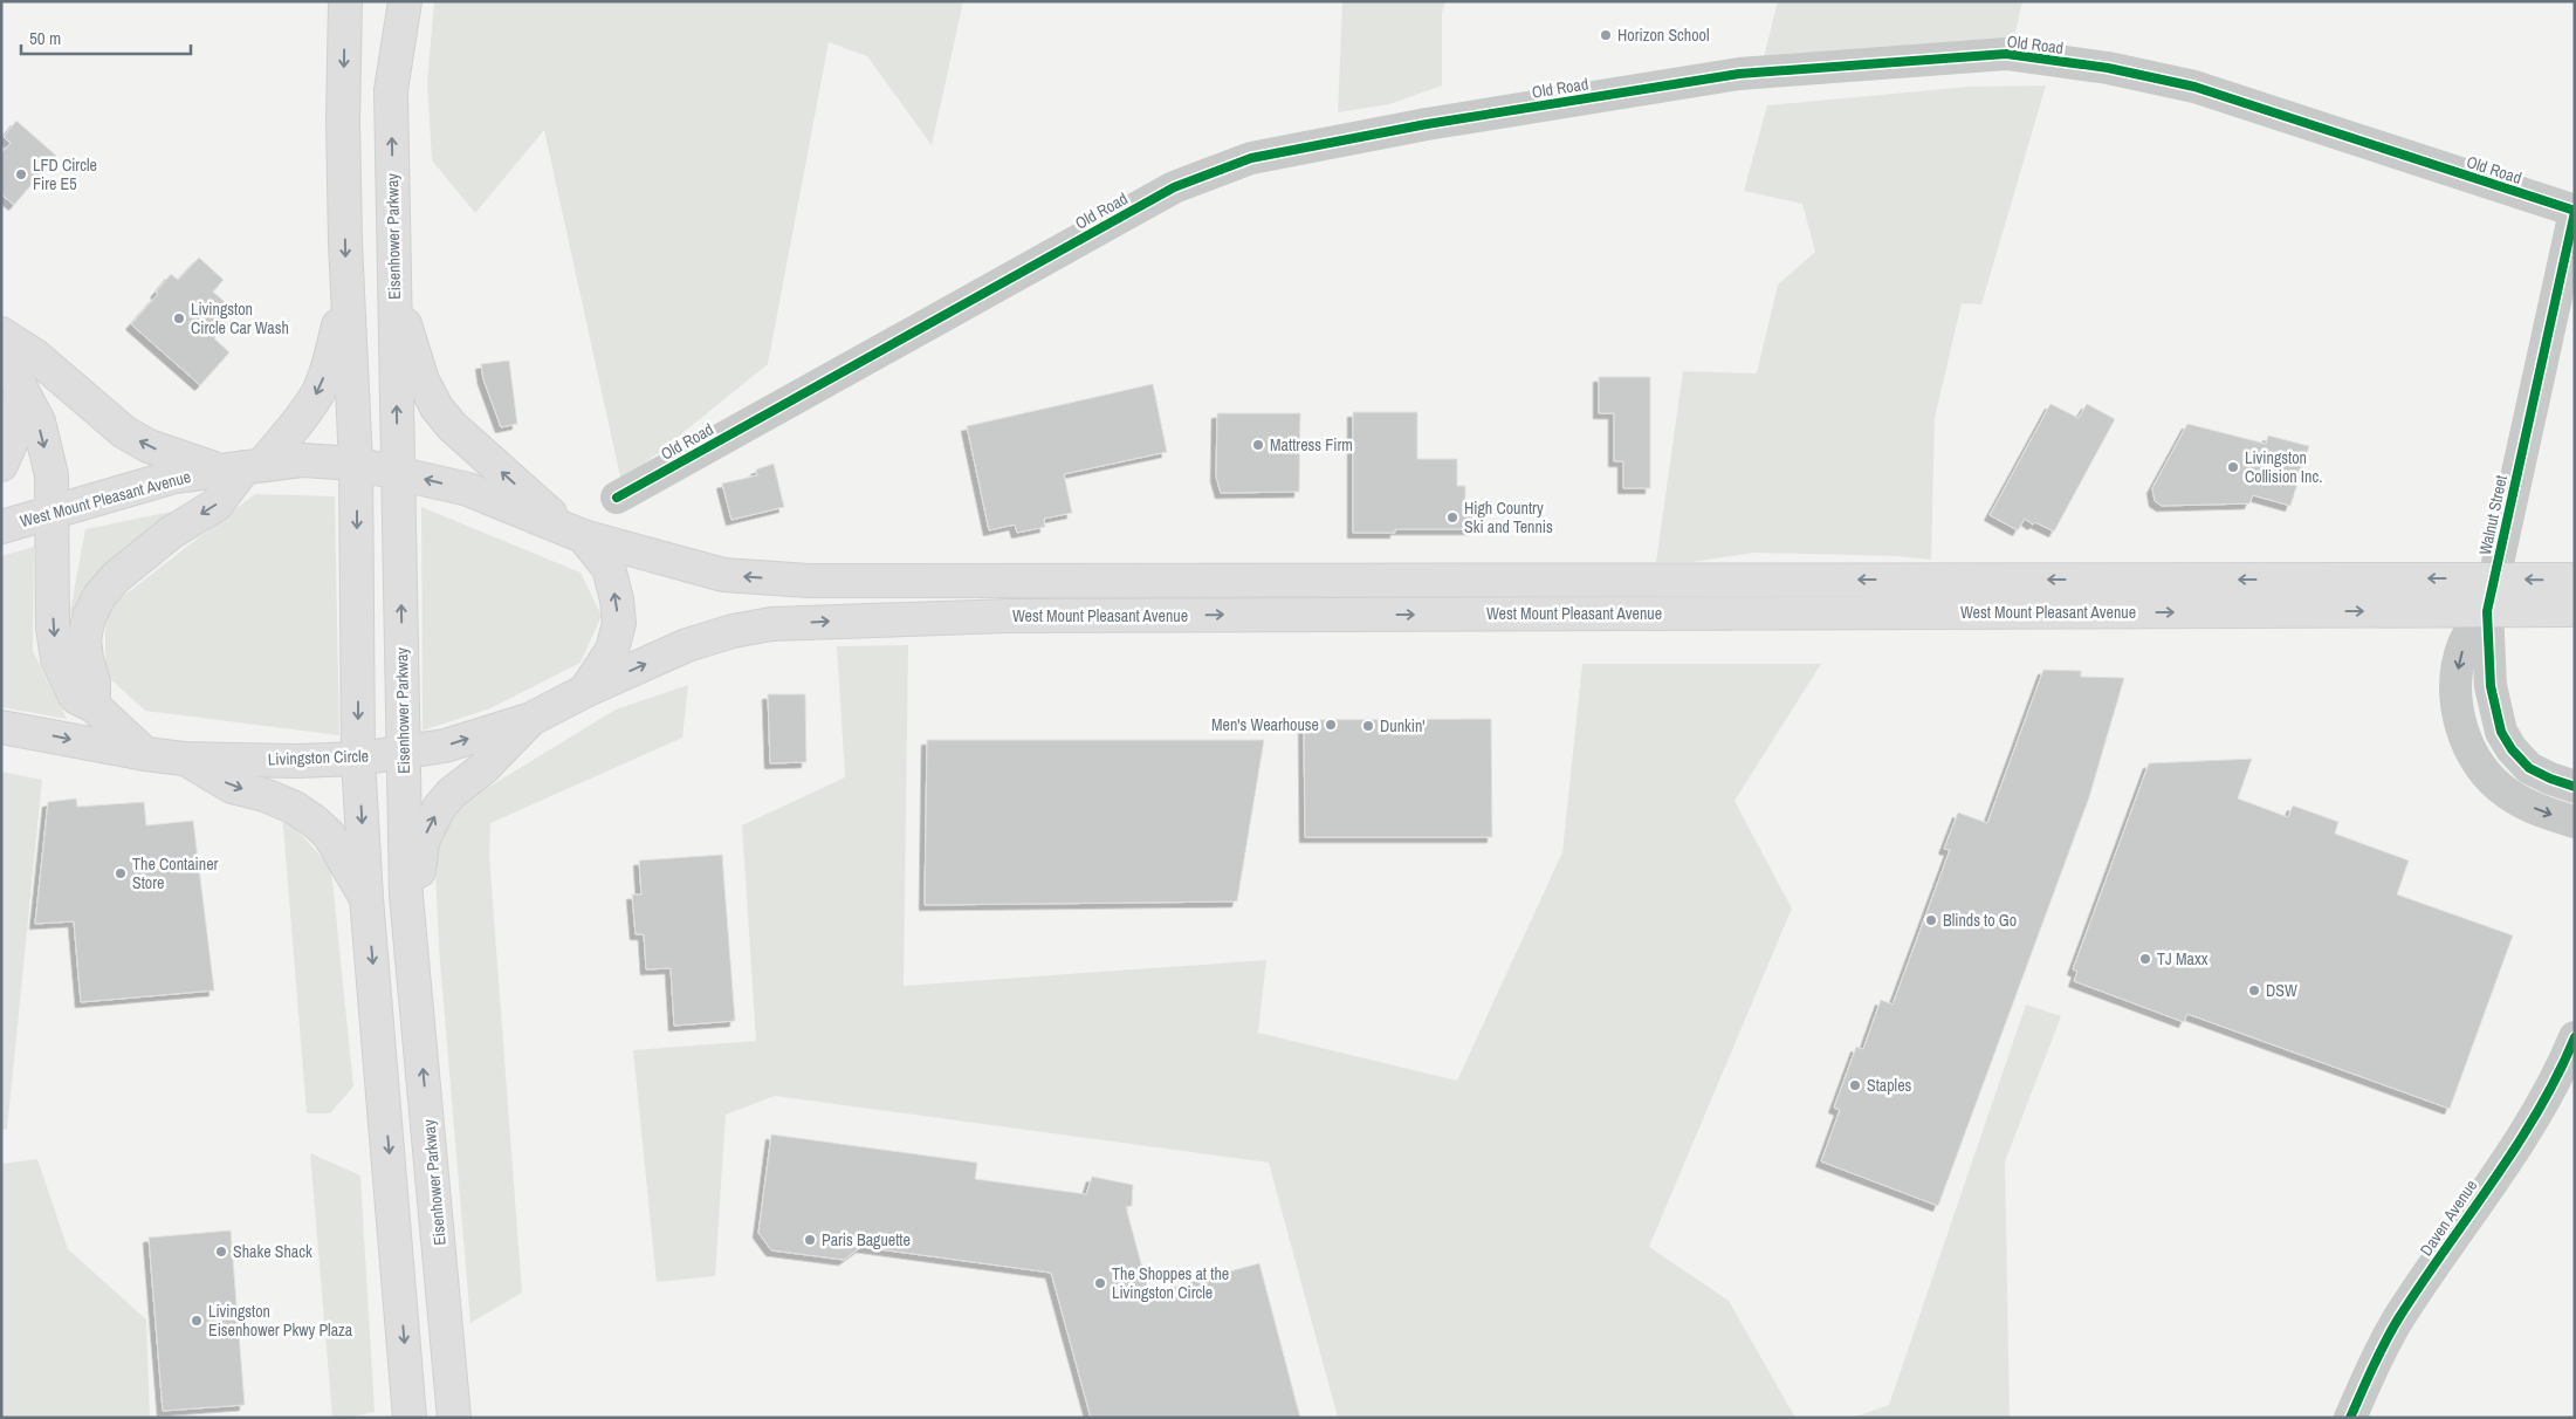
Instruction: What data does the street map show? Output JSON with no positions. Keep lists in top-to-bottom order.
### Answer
{
  "streets": {
    "main road": ["Eisenhower Parkway", "West Mount Pleasant Avenue", "Livingston Circle"],
    "street": ["Old Road", "Walnut Street", "Daven Avenue"]
  },
  "crossings": [
    ["Old Road", "Walnut Street"],
    ["Eisenhower Parkway", "Livingston Circle"],
    ["West Mount Pleasant Avenue", "Walnut Street"],
    ["West Mount Pleasant Avenue", "Livingston Circle"]
  ],
  "places": [
    "Horizon School",
    "LFD Circle Fire E5",
    "Livingston Circle Car Wash",
    "Mattress Firm",
    "Livingston Collision Inc.",
    "High Country Ski and Tennis",
    "Men's Wearhouse",
    "Dunkin'",
    "The Container Store",
    "Blinds to Go",
    "TJ Maxx",
    "DSW",
    "Staples",
    "Paris Baguette",
    "Shake Shack",
    "The Shoppes at the Livingston Circle",
    "Livingston Eisenhower Pkwy Plaza"
  ],
  "scale_bar": "50 m"
}
